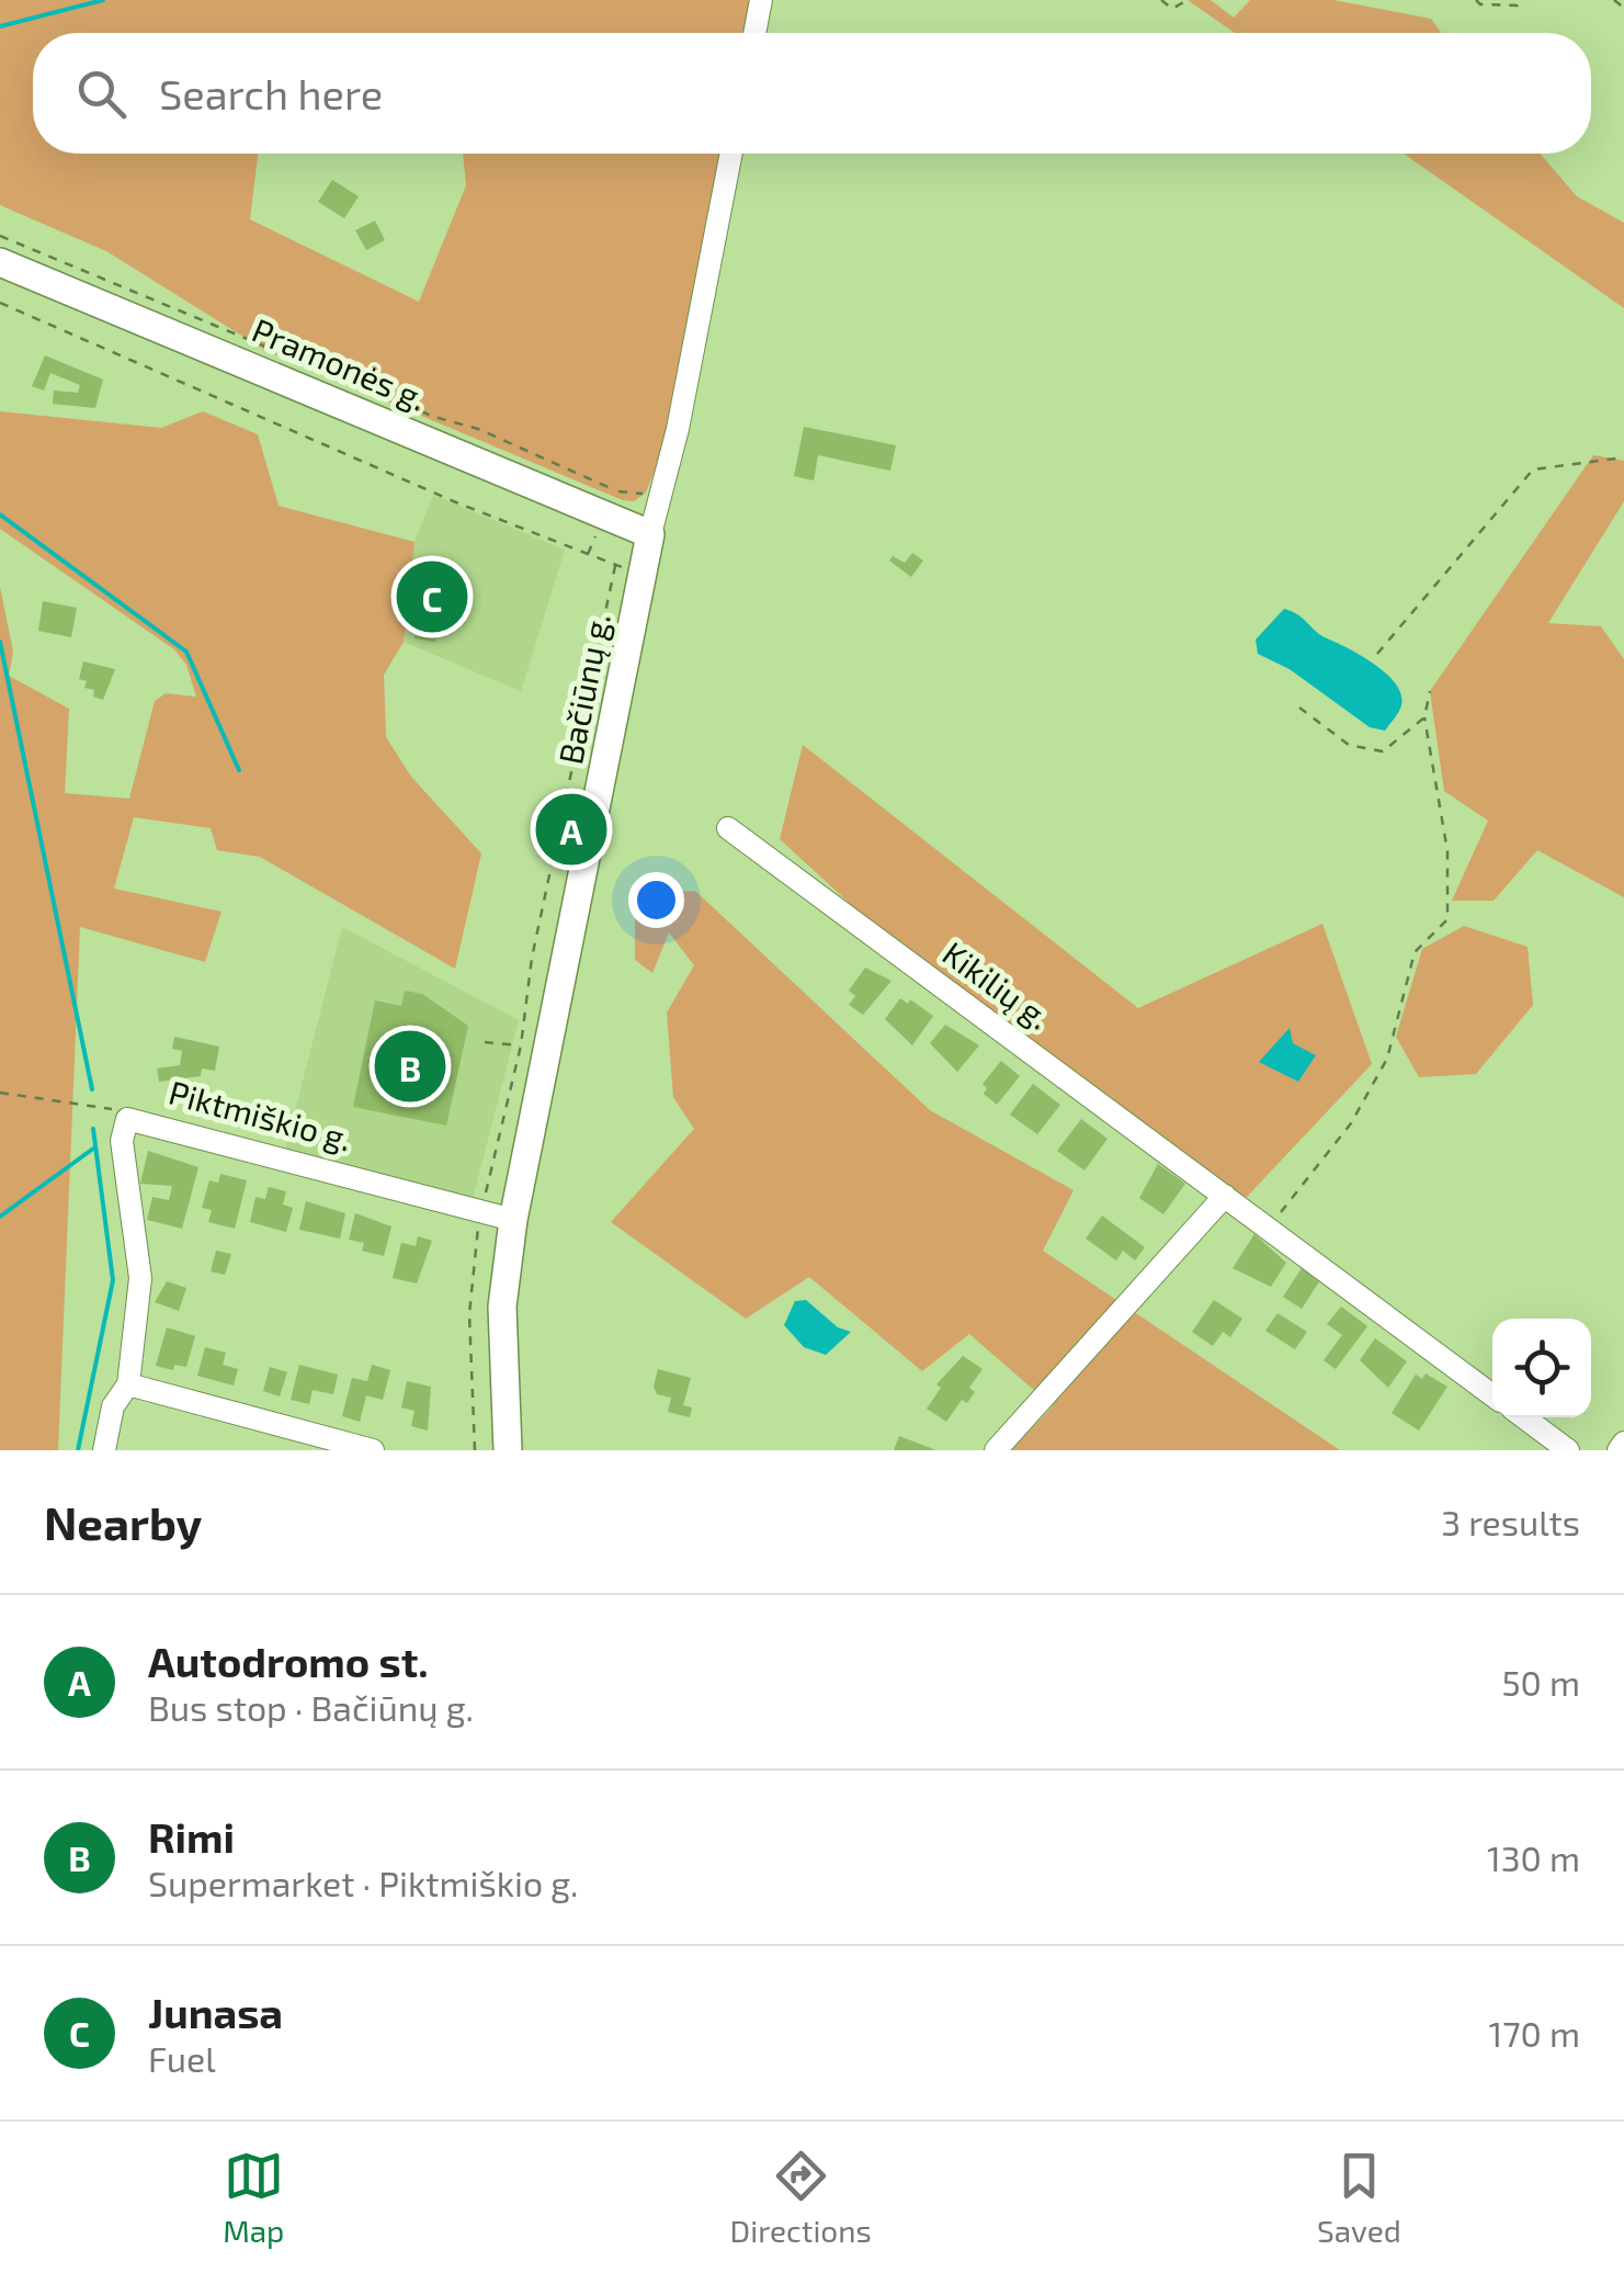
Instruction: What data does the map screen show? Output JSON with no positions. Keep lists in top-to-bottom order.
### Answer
{
  "streets": {
    "main road": ["Pramonės g.", "Bačiūnų g."],
    "street": ["Kikilių g.", "Piktmiškio g."]
  },
  "crossings": [
    ["Pramonės g.", "Bačiūnų g."],
    ["Bačiūnų g.", "Piktmiškio g."]
  ],
  "page": {
    "search": "Search here",
    "pins": ["C", "A", "B"],
    "heading": ["Nearby", "3 results"],
    "list": [
      {
        "mark": "A",
        "name": "Autodromo st.",
        "note": "Bus stop · Bačiūnų g.",
        "value": "50 m"
      },
      {
        "mark": "B",
        "name": "Rimi",
        "note": "Supermarket · Piktmiškio g.",
        "value": "130 m"
      },
      {
        "mark": "C",
        "name": "Junasa",
        "note": "Fuel",
        "value": "170 m"
      }
    ],
    "nav": ["Map", "Directions", "Saved"]
  }
}
